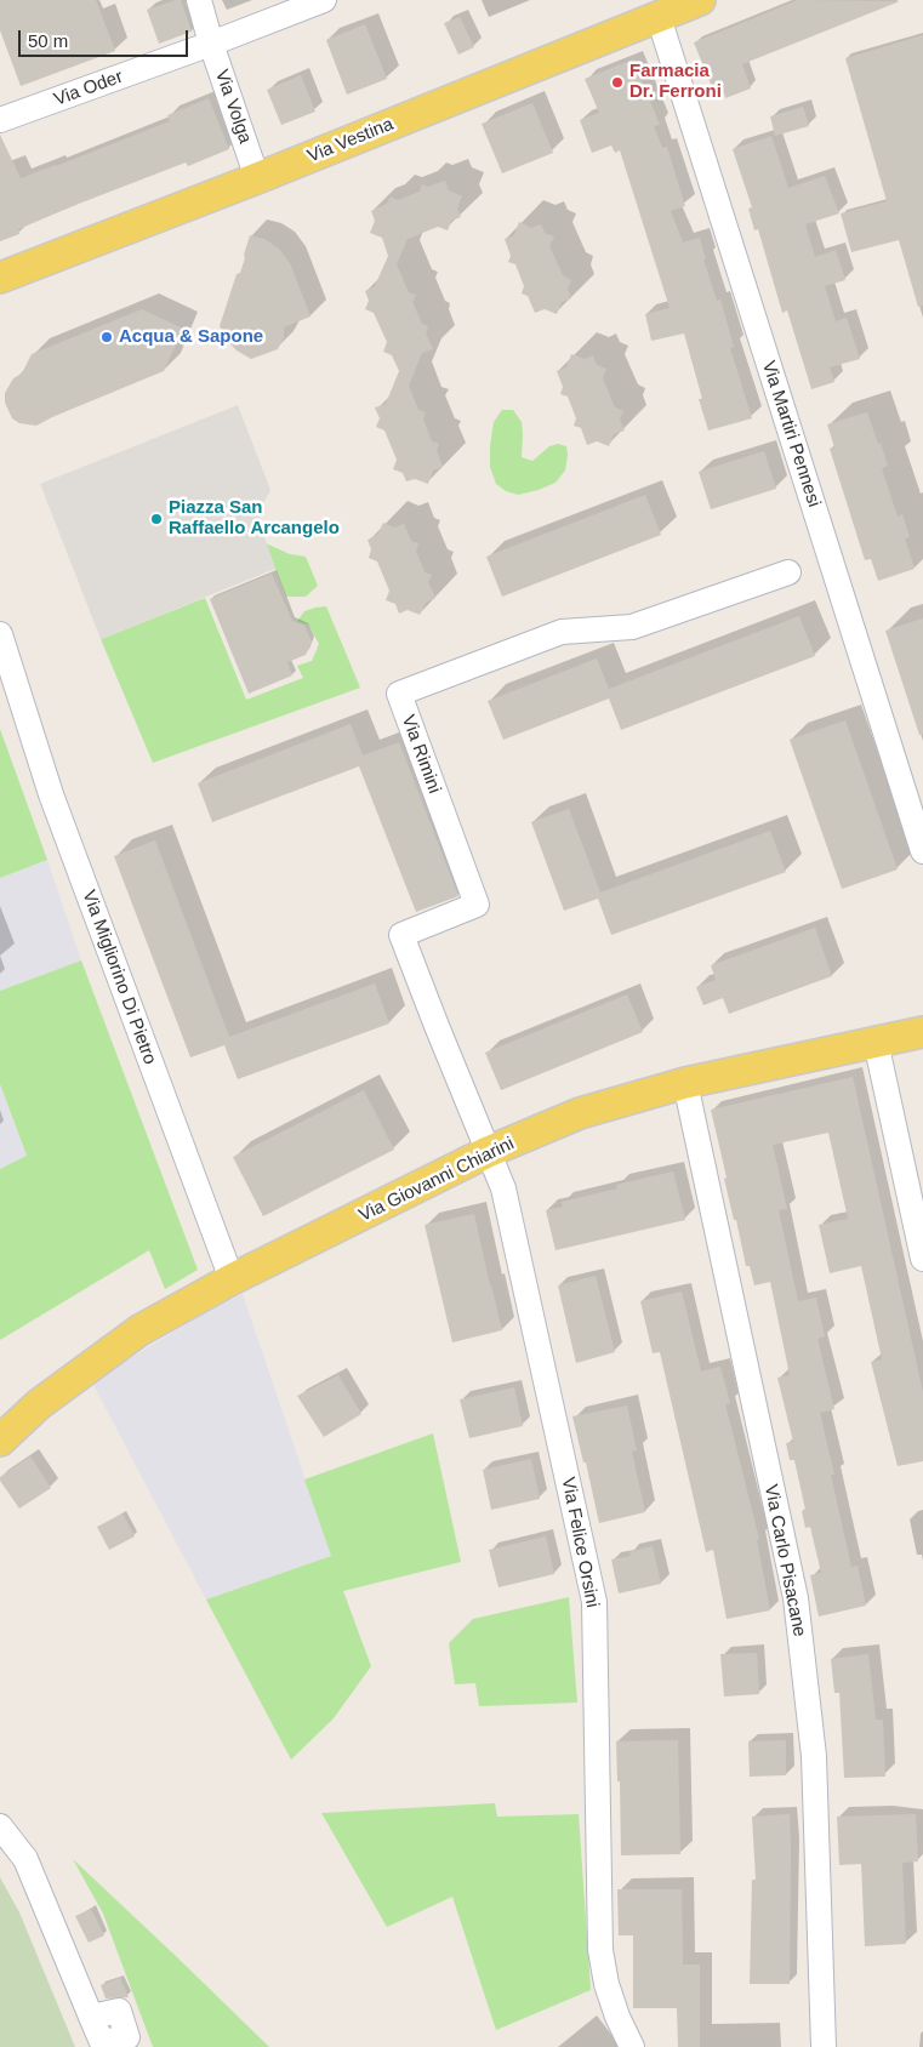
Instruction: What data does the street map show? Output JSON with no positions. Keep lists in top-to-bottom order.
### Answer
{
  "streets": {
    "main road": ["Via Vestina", "Via Giovanni Chiarini"],
    "street": [
      "Via Oder",
      "Via Volga",
      "Via Martiri Pennesi",
      "Via Rimini",
      "Via Migliorino Di Pietro",
      "Via Felice Orsini",
      "Via Carlo Pisacane"
    ]
  },
  "crossings": [
    ["Via Oder", "Via Volga"],
    ["Via Volga", "Via Vestina"],
    ["Via Vestina", "Via Martiri Pennesi"],
    ["Via Rimini", "Via Giovanni Chiarini"],
    ["Via Rimini", "Via Felice Orsini"],
    ["Via Migliorino Di Pietro", "Via Giovanni Chiarini"],
    ["Via Giovanni Chiarini", "Via Felice Orsini"],
    ["Via Giovanni Chiarini", "Via Carlo Pisacane"]
  ],
  "places": ["Farmacia Dr. Ferroni", "Acqua & Sapone", "Piazza San Raffaello Arcangelo"],
  "scale_bar": "50 m"
}
